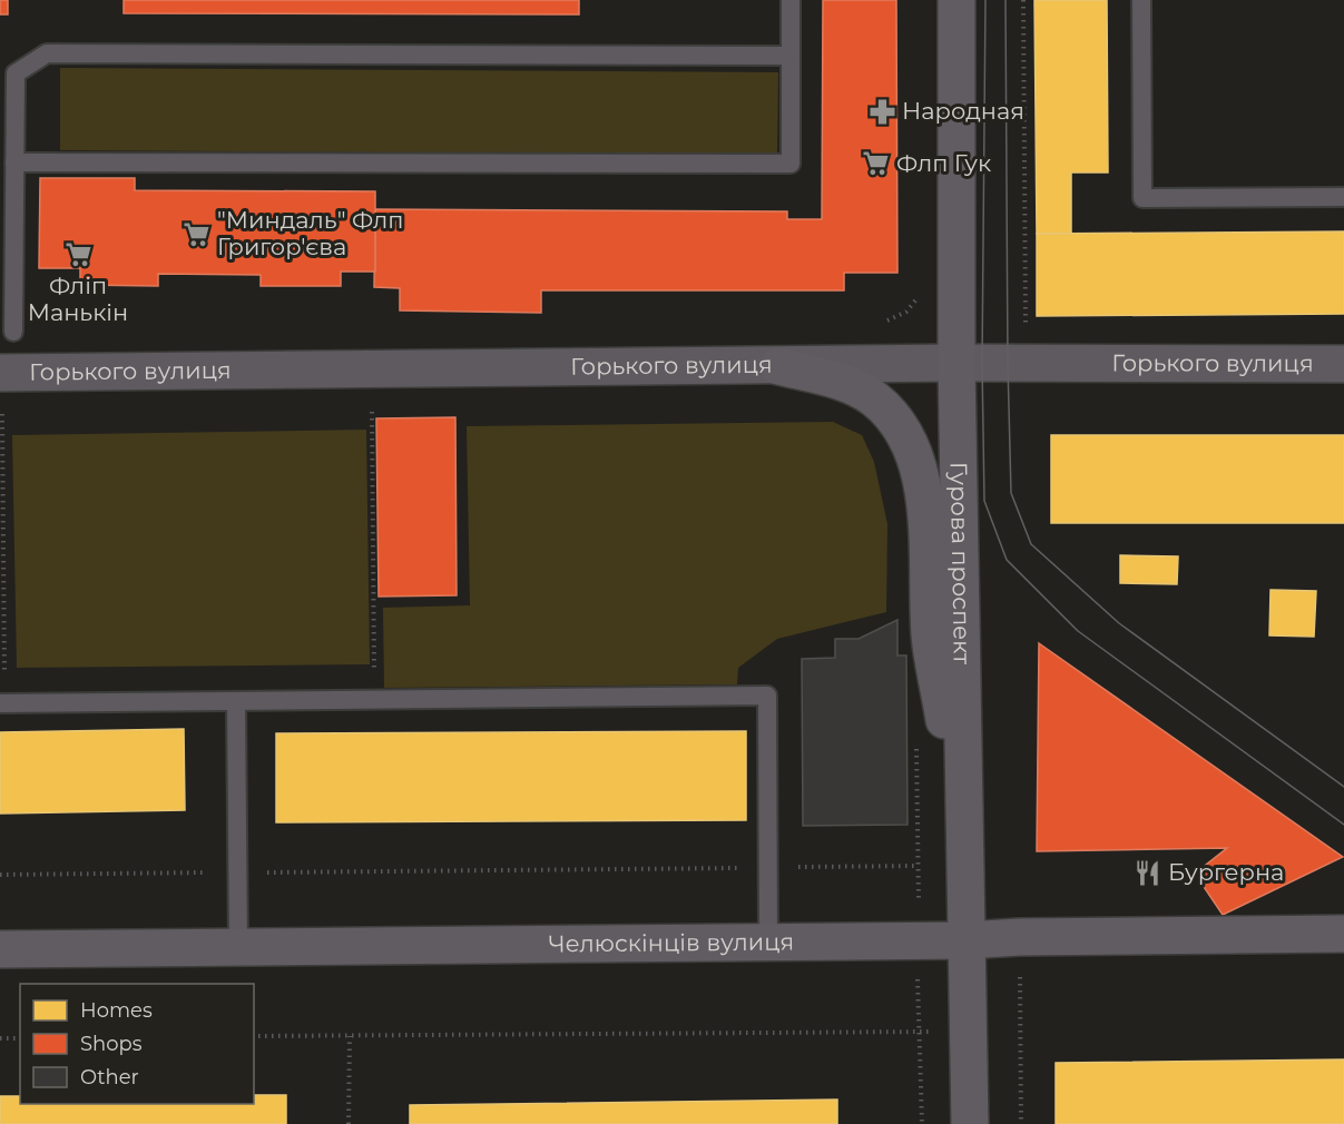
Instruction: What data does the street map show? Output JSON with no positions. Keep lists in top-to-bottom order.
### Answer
{
  "streets": {
    "main road": ["Гурова проспект", "Челюскінців вулиця"],
    "street": ["Горького вулиця"]
  },
  "crossings": [
    ["Горького вулиця", "Гурова проспект"],
    ["Гурова проспект", "Челюскінців вулиця"]
  ],
  "places": {
    "pharmacy": ["Народная"],
    "supermarket": ["Флп Гук", "\"Миндаль\" Флп Григор'єва", "Фліп Манькін"],
    "restaurant": ["Бургерна"]
  },
  "legend": ["Homes", "Shops", "Other"]
}
